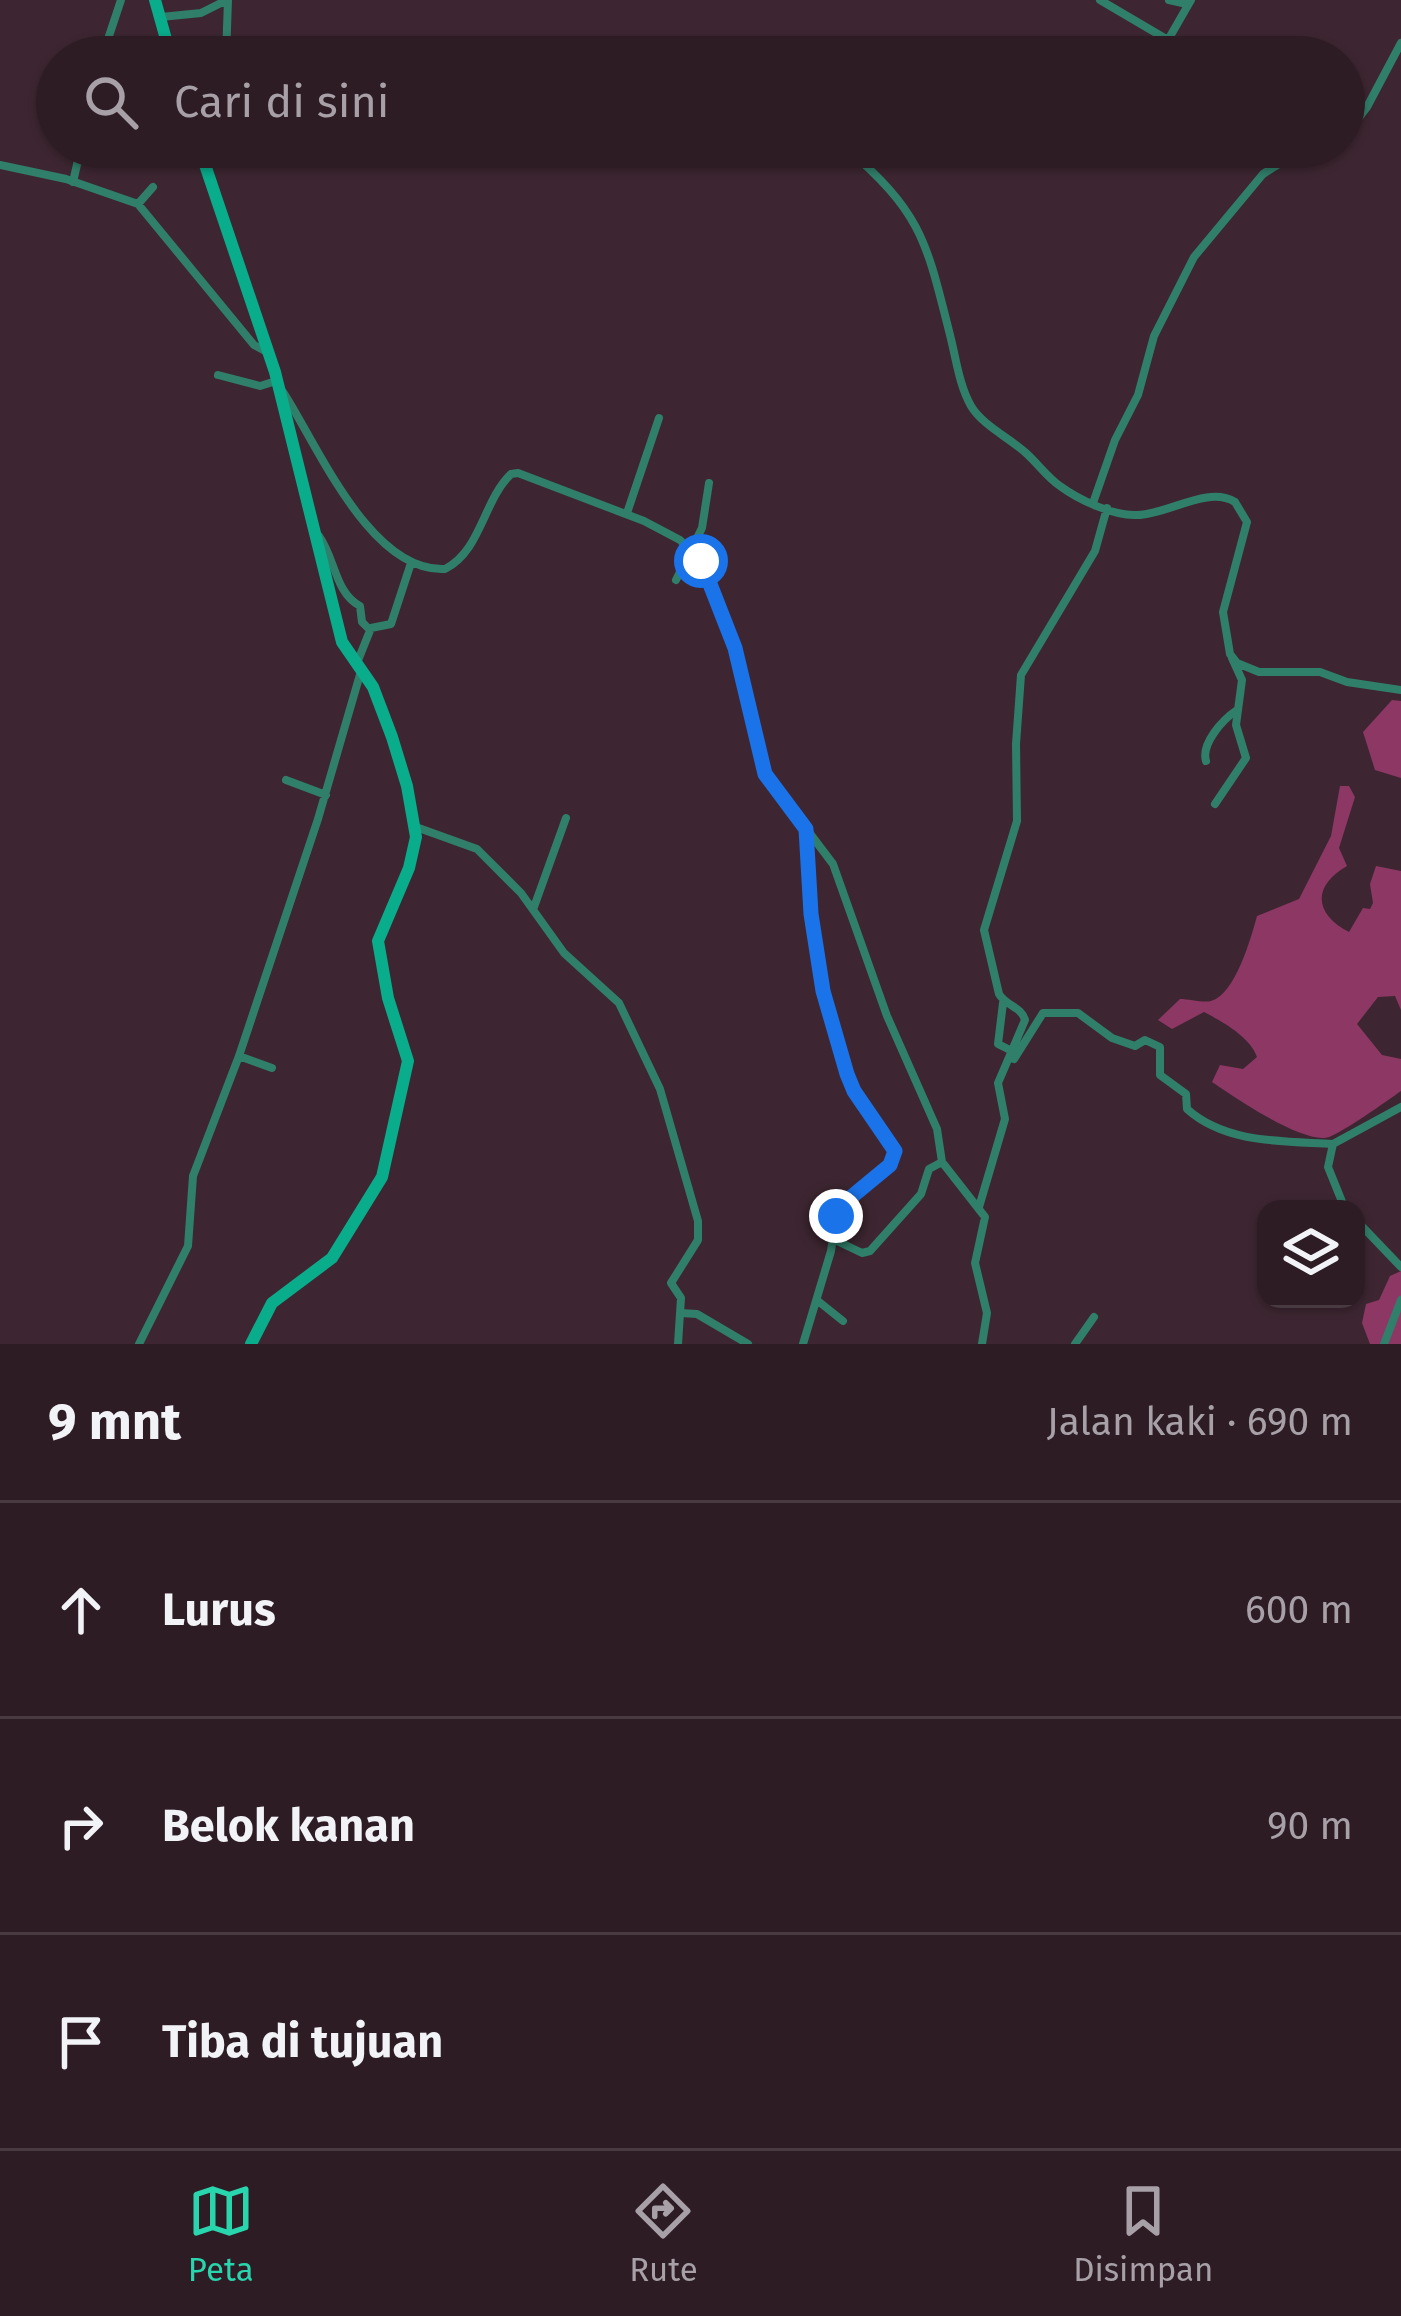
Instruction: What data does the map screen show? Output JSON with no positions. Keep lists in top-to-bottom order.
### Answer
{
  "page": {
    "search": "Cari di sini",
    "heading": ["9 mnt", "Jalan kaki · 690 m"],
    "list": [
      ["Lurus", "600 m"],
      ["Belok kanan", "90 m"],
      "Tiba di tujuan"
    ],
    "nav": ["Peta", "Rute", "Disimpan"]
  }
}
